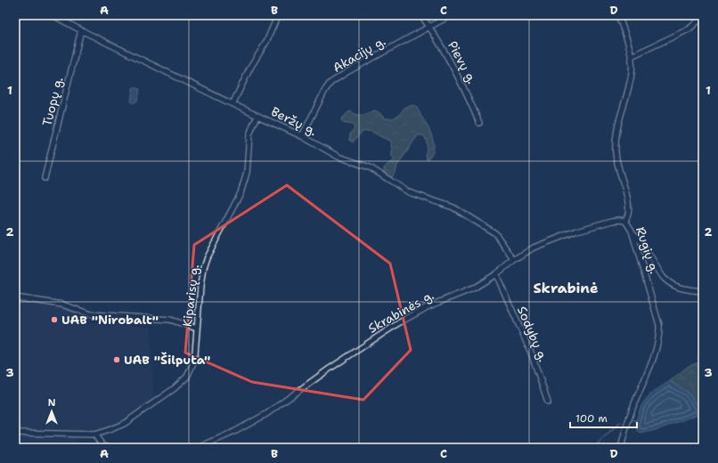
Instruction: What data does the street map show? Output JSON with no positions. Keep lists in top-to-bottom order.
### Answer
{
  "streets": {
    "street": [
      "Akacijų g.",
      "Pievų g.",
      "Tuopų g.",
      "Beržų g.",
      "Rugių g.",
      "Kiparisų g.",
      "Skrabinės g.",
      "Sodybų g."
    ]
  },
  "crossings": [
    ["Akacijų g.", "Pievų g."],
    ["Akacijų g.", "Beržų g."],
    ["Tuopų g.", "Beržų g."],
    ["Beržų g.", "Kiparisų g."],
    ["Beržų g.", "Skrabinės g."],
    ["Rugių g.", "Skrabinės g."],
    ["Skrabinės g.", "Sodybų g."]
  ],
  "districts": ["Skrabinė"],
  "places": ["UAB \"Nirobalt\"", "UAB \"Šilputa\""],
  "scale_bar": "100 m",
  "north": "top",
  "grid": {
    "columns": [
      "A",
      "B",
      "C",
      "D"
    ],
    "rows": ["1", "2", "3"]
  }
}
